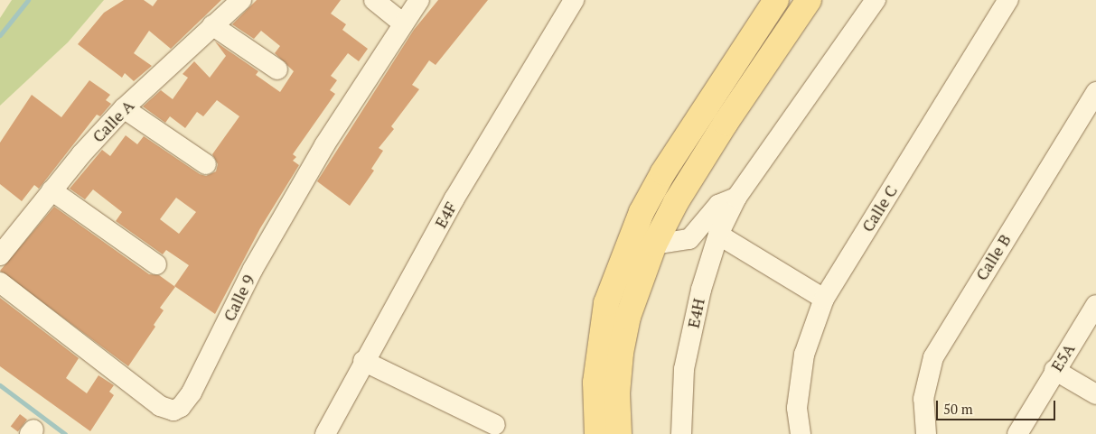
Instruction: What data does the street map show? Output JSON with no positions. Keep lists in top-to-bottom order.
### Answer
{
  "streets": {
    "street": [
      "Calle A",
      "Calle C",
      "E4F",
      "Calle B",
      "Calle 9",
      "E4H",
      "E5A"
    ]
  },
  "scale_bar": "50 m"
}
